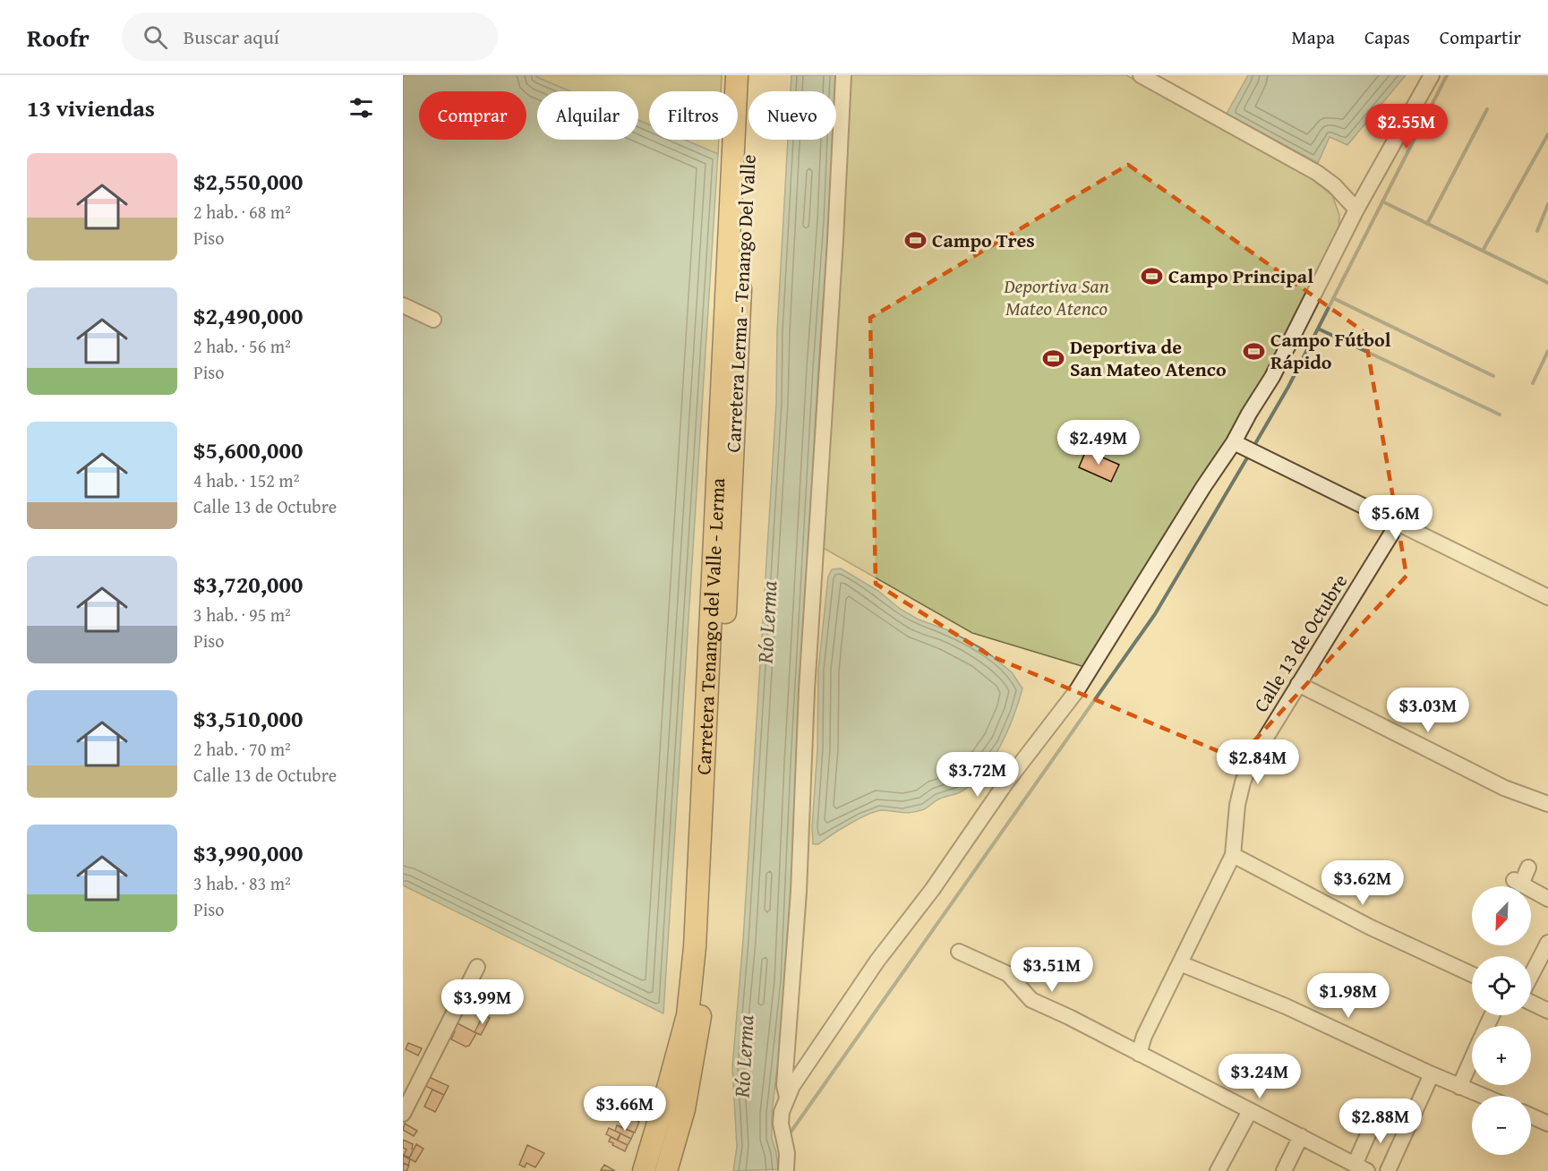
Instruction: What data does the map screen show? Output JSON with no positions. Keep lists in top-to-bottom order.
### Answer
{
  "streets": {
    "highway": ["Carretera Lerma - Tenango Del Valle", "Carretera Tenango del Valle - Lerma"],
    "street": ["Calle 13 de Octubre"]
  },
  "water": ["Río Lerma"],
  "parks": ["Deportiva San Mateo Atenco"],
  "places": {
    "sports": [
      "Campo Tres",
      "Campo Principal",
      "Campo Fútbol Rápido",
      "Deportiva de San Mateo Atenco"
    ]
  },
  "north": "bottom left",
  "page": {
    "header": "Roofr",
    "search": "Buscar aquí",
    "nav": ["Mapa", "Capas", "Compartir"],
    "heading": "13 viviendas",
    "chip": [
      "Comprar",
      "Alquilar",
      "Filtros",
      "Nuevo"
    ],
    "price": [
      "$2.55M",
      "$2.49M",
      "$5.6M",
      "$3.03M",
      "$2.84M",
      "$3.72M",
      "$3.62M",
      "$3.51M",
      "$1.98M",
      "$3.99M",
      "$3.24M",
      "$3.66M",
      "$2.88M"
    ],
    "list": [
      {
        "name": "$2,550,000",
        "note": "2 hab. · 68 m² · Piso"
      },
      {
        "name": "$2,490,000",
        "note": "2 hab. · 56 m² · Piso"
      },
      {
        "name": "$5,600,000",
        "note": "4 hab. · 152 m² · Calle 13 de Octubre"
      },
      {
        "name": "$3,720,000",
        "note": "3 hab. · 95 m² · Piso"
      },
      {
        "name": "$3,510,000",
        "note": "2 hab. · 70 m² · Calle 13 de Octubre"
      },
      {
        "name": "$3,990,000",
        "note": "3 hab. · 83 m² · Piso"
      }
    ],
    "map_buttons": ["+", "−"]
  }
}
